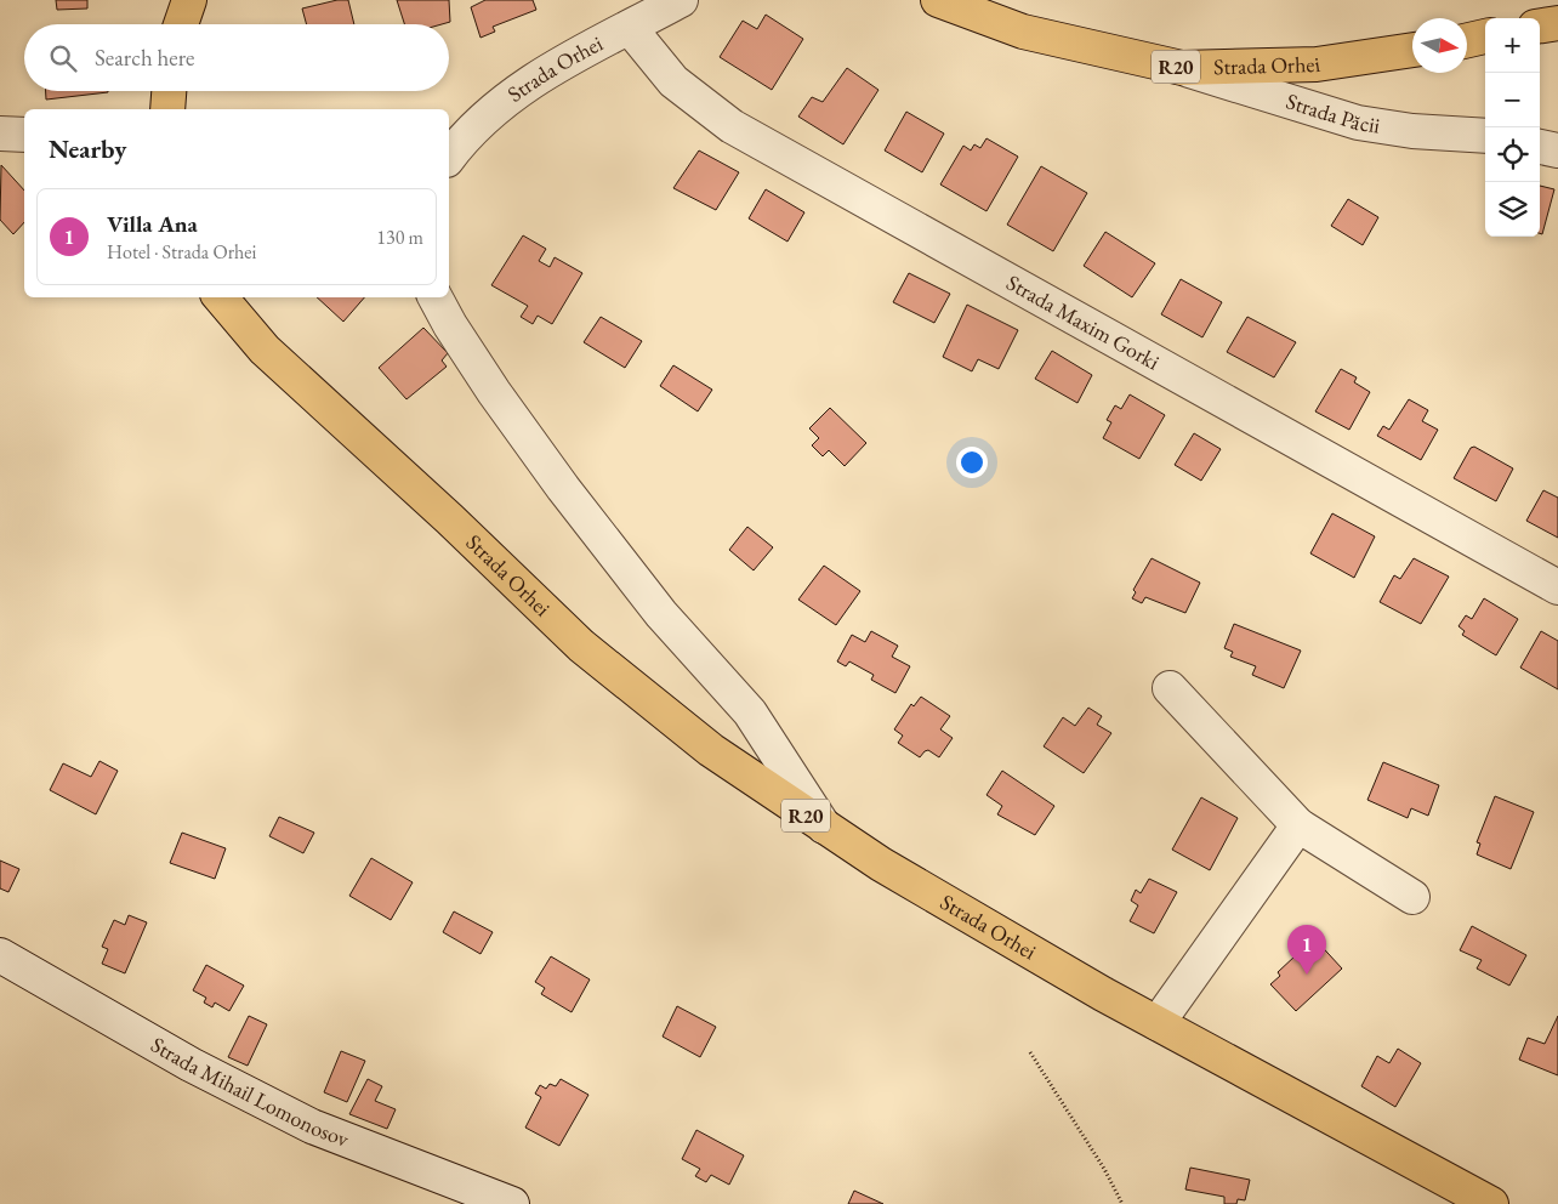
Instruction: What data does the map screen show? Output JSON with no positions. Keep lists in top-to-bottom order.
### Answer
{
  "streets": {
    "main road": ["Strada Orhei", "R20"],
    "street": ["Strada Păcii", "Strada Maxim Gorki", "Strada Mihail Lomonosov"]
  },
  "crossings": [
    ["Strada Orhei", "Strada Păcii"],
    ["Strada Orhei", "Strada Maxim Gorki"]
  ],
  "north": "right",
  "page": {
    "map_buttons": ["+", "−"],
    "search": "Search here",
    "heading": "Nearby",
    "list": [
      {
        "mark": "1",
        "name": "Villa Ana",
        "note": "Hotel · Strada Orhei",
        "value": "130 m"
      }
    ],
    "pins": "1"
  }
}
